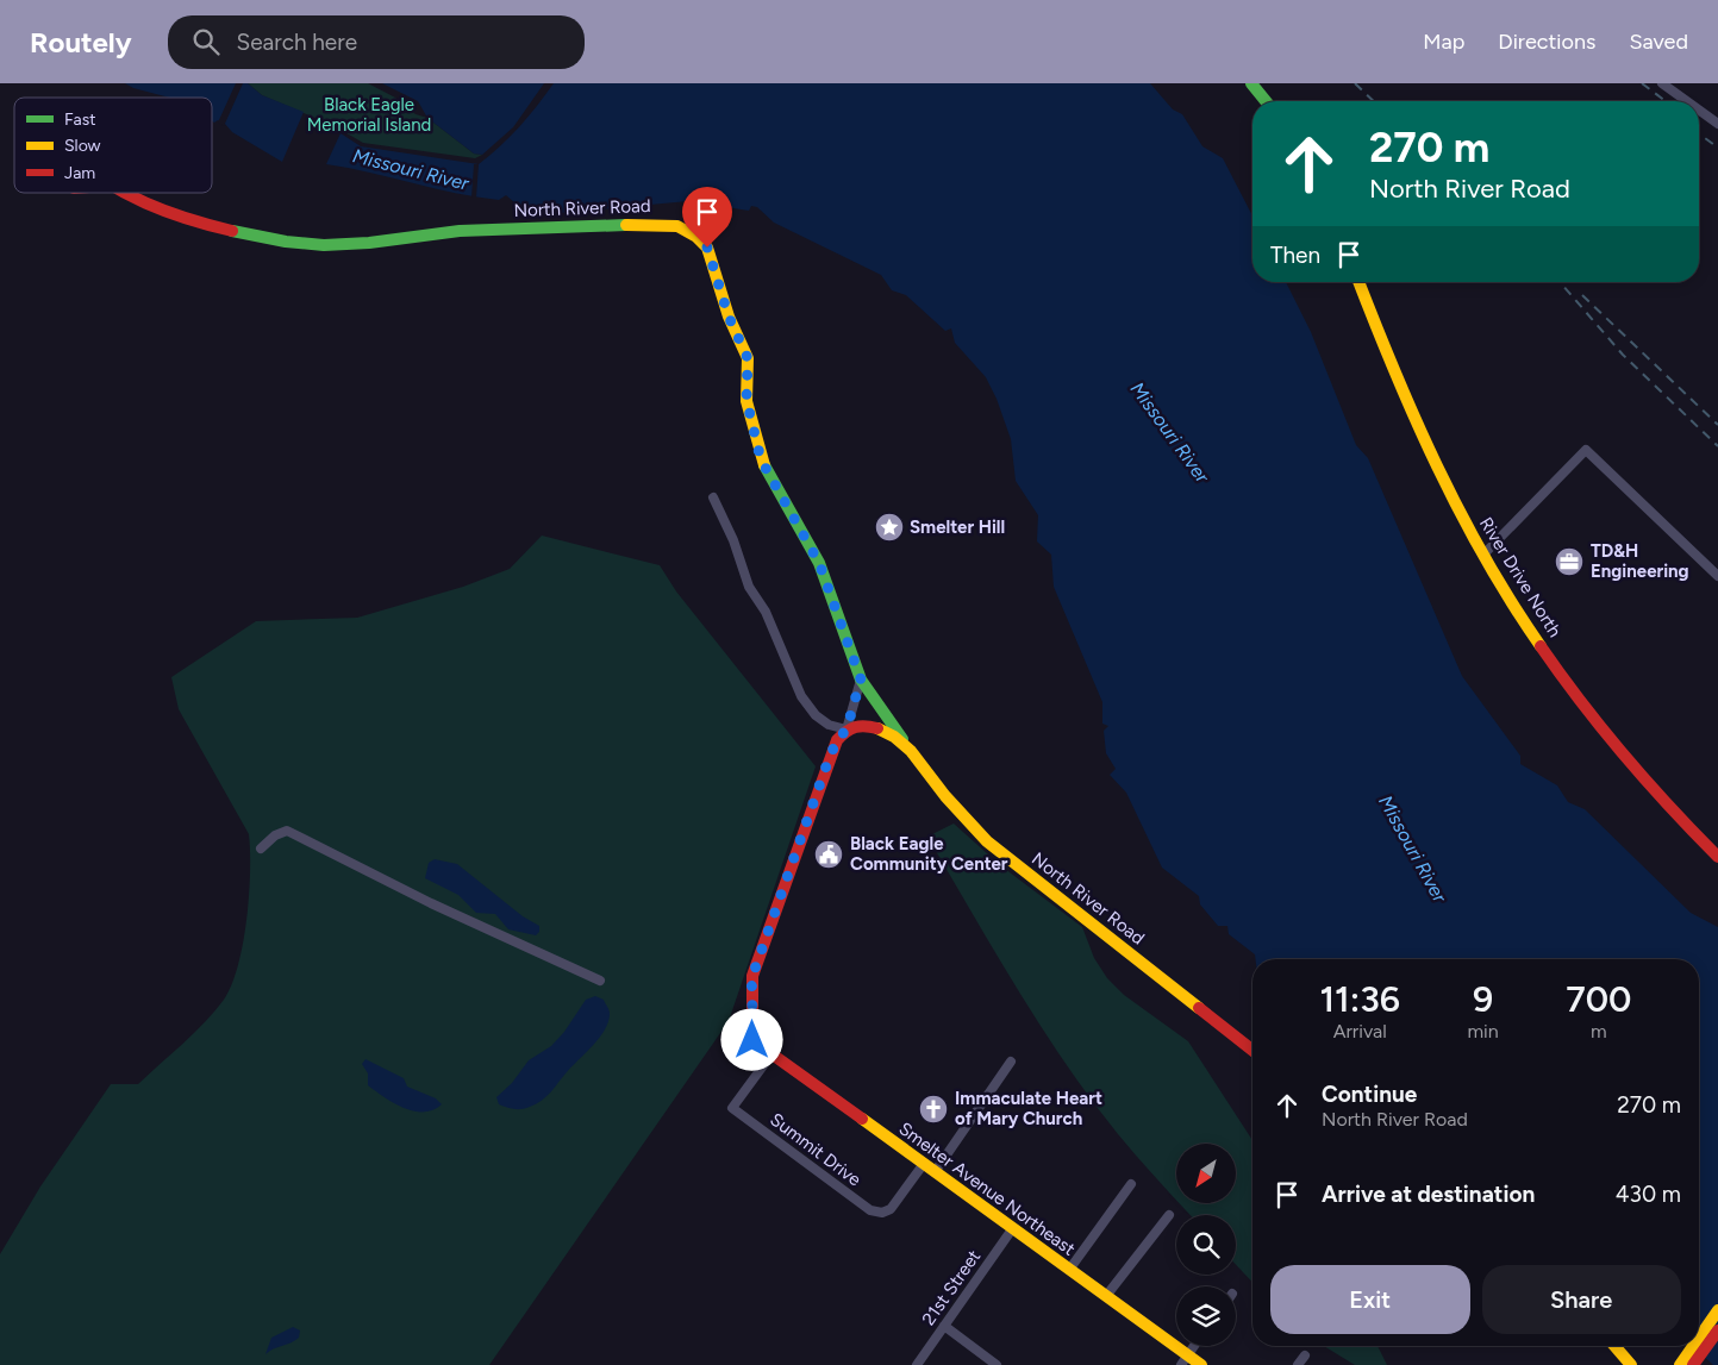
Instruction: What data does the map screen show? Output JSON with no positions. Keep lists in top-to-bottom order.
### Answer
{
  "streets": {
    "street": [
      "North River Road",
      "River Drive North",
      "Summit Drive",
      "Smelter Avenue Northeast",
      "21st Street"
    ]
  },
  "crossings": [
    ["North River Road", "Smelter Avenue Northeast"],
    ["Summit Drive", "Smelter Avenue Northeast"],
    ["Smelter Avenue Northeast", "21st Street"]
  ],
  "water": ["Missouri River"],
  "parks": ["Black Eagle Memorial Island"],
  "places": {
    "place": ["Smelter Hill"],
    "office": ["TD&H Engineering"],
    "public building": ["Black Eagle Community Center"],
    "church": ["Immaculate Heart of Mary Church"]
  },
  "legend": ["Fast", "Slow", "Jam"],
  "north": "bottom left",
  "page": {
    "header": "Routely",
    "search": "Search here",
    "nav": ["Map", "Directions", "Saved"],
    "turn": ["270 m", "North River Road"],
    "then": "Then",
    "eta": [
      "11:36",
      "Arrival",
      "9",
      "min",
      "700",
      "m"
    ],
    "list": [
      {
        "name": "Continue",
        "note": "North River Road",
        "value": "270 m"
      },
      {
        "name": "Arrive at destination",
        "value": "430 m"
      }
    ],
    "buttons": ["Exit", "Share"]
  }
}
